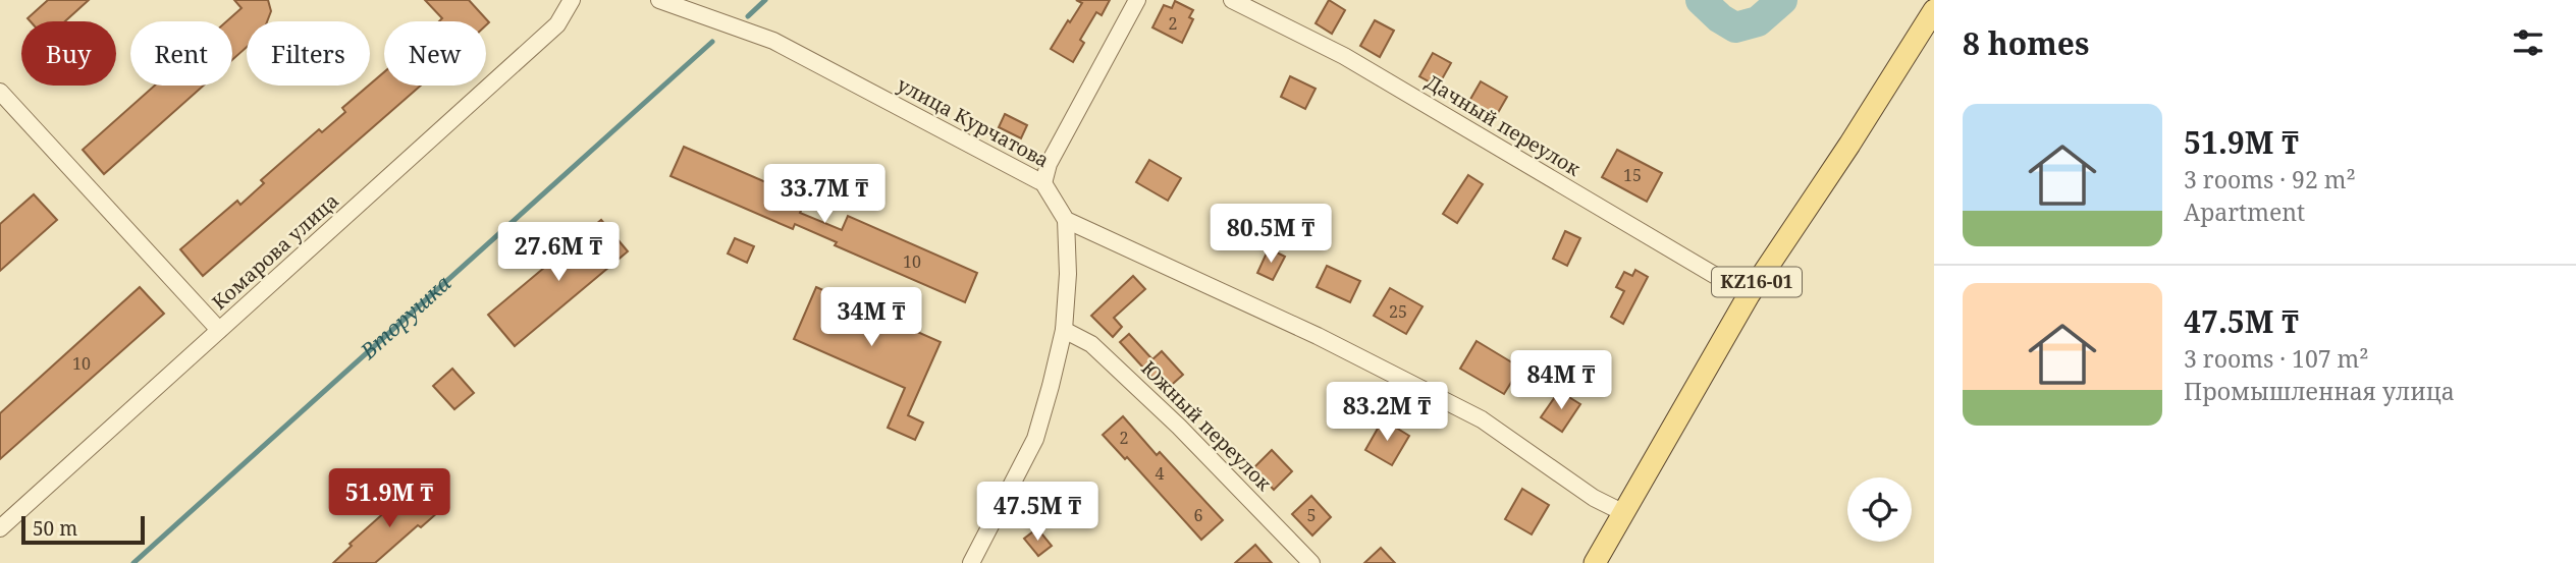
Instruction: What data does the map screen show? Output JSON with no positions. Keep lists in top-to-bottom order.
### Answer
{
  "streets": {
    "main road": ["KZ16-01"],
    "street": [
      "улица Курчатова",
      "Дачный переулок",
      "Комарова улица",
      "Южный переулок"
    ]
  },
  "crossings": [
    ["Дачный переулок", "KZ16-01"]
  ],
  "water": ["Вторушка"],
  "house_numbers": [
    "2",
    "15",
    "10",
    "25",
    "10",
    "2",
    "4",
    "6",
    "5"
  ],
  "scale_bar": "50 m",
  "page": {
    "heading": "8 homes",
    "chip": [
      "Buy",
      "Rent",
      "Filters",
      "New"
    ],
    "list": [
      {
        "name": "51.9M ₸",
        "note": "3 rooms · 92 m² · Apartment"
      },
      {
        "name": "47.5M ₸",
        "note": "3 rooms · 107 m² · Промышленная улица"
      }
    ],
    "price": [
      "33.7M ₸",
      "80.5M ₸",
      "27.6M ₸",
      "34M ₸",
      "84M ₸",
      "83.2M ₸",
      "51.9M ₸",
      "47.5M ₸"
    ],
    "scale": "50 m"
  }
}
